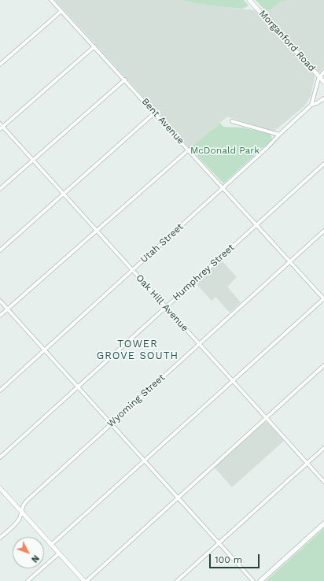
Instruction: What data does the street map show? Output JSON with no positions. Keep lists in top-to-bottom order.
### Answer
{
  "streets": {
    "street": [
      "Morganford Road",
      "Bent Avenue",
      "Utah Street",
      "Humphrey Street",
      "Oak Hill Avenue",
      "Wyoming Street"
    ]
  },
  "crossings": [
    ["Bent Avenue", "Utah Street"],
    ["Bent Avenue", "Humphrey Street"],
    ["Bent Avenue", "Wyoming Street"],
    ["Utah Street", "Oak Hill Avenue"],
    ["Humphrey Street", "Oak Hill Avenue"],
    ["Oak Hill Avenue", "Wyoming Street"]
  ],
  "districts": ["TOWER GROVE SOUTH"],
  "parks": ["McDonald Park"],
  "scale_bar": "100 m",
  "north": "bottom right"
}
